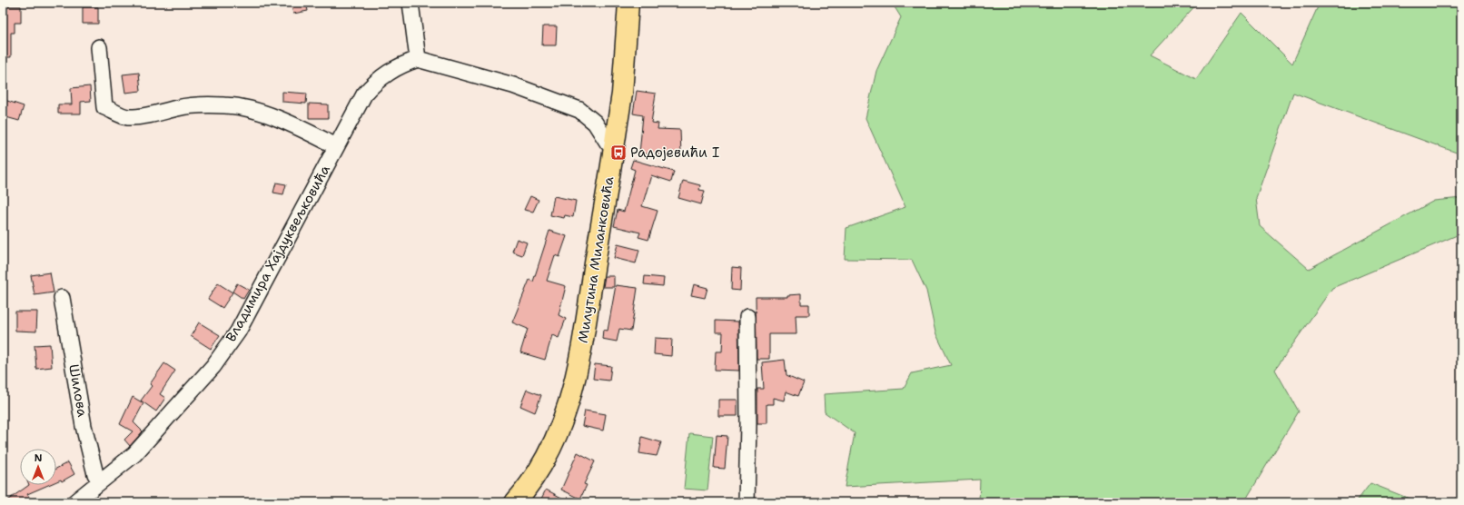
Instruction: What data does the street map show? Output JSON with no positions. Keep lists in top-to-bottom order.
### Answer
{
  "streets": {
    "main road": ["Милутина Миланковића"],
    "street": ["Владимира Хајдуквељковића", "Шилова"]
  },
  "crossings": [
    ["Владимира Хајдуквељковића", "Шилова"]
  ],
  "places": {
    "bus stop": ["Радојевићи I"]
  },
  "north": "top"
}
